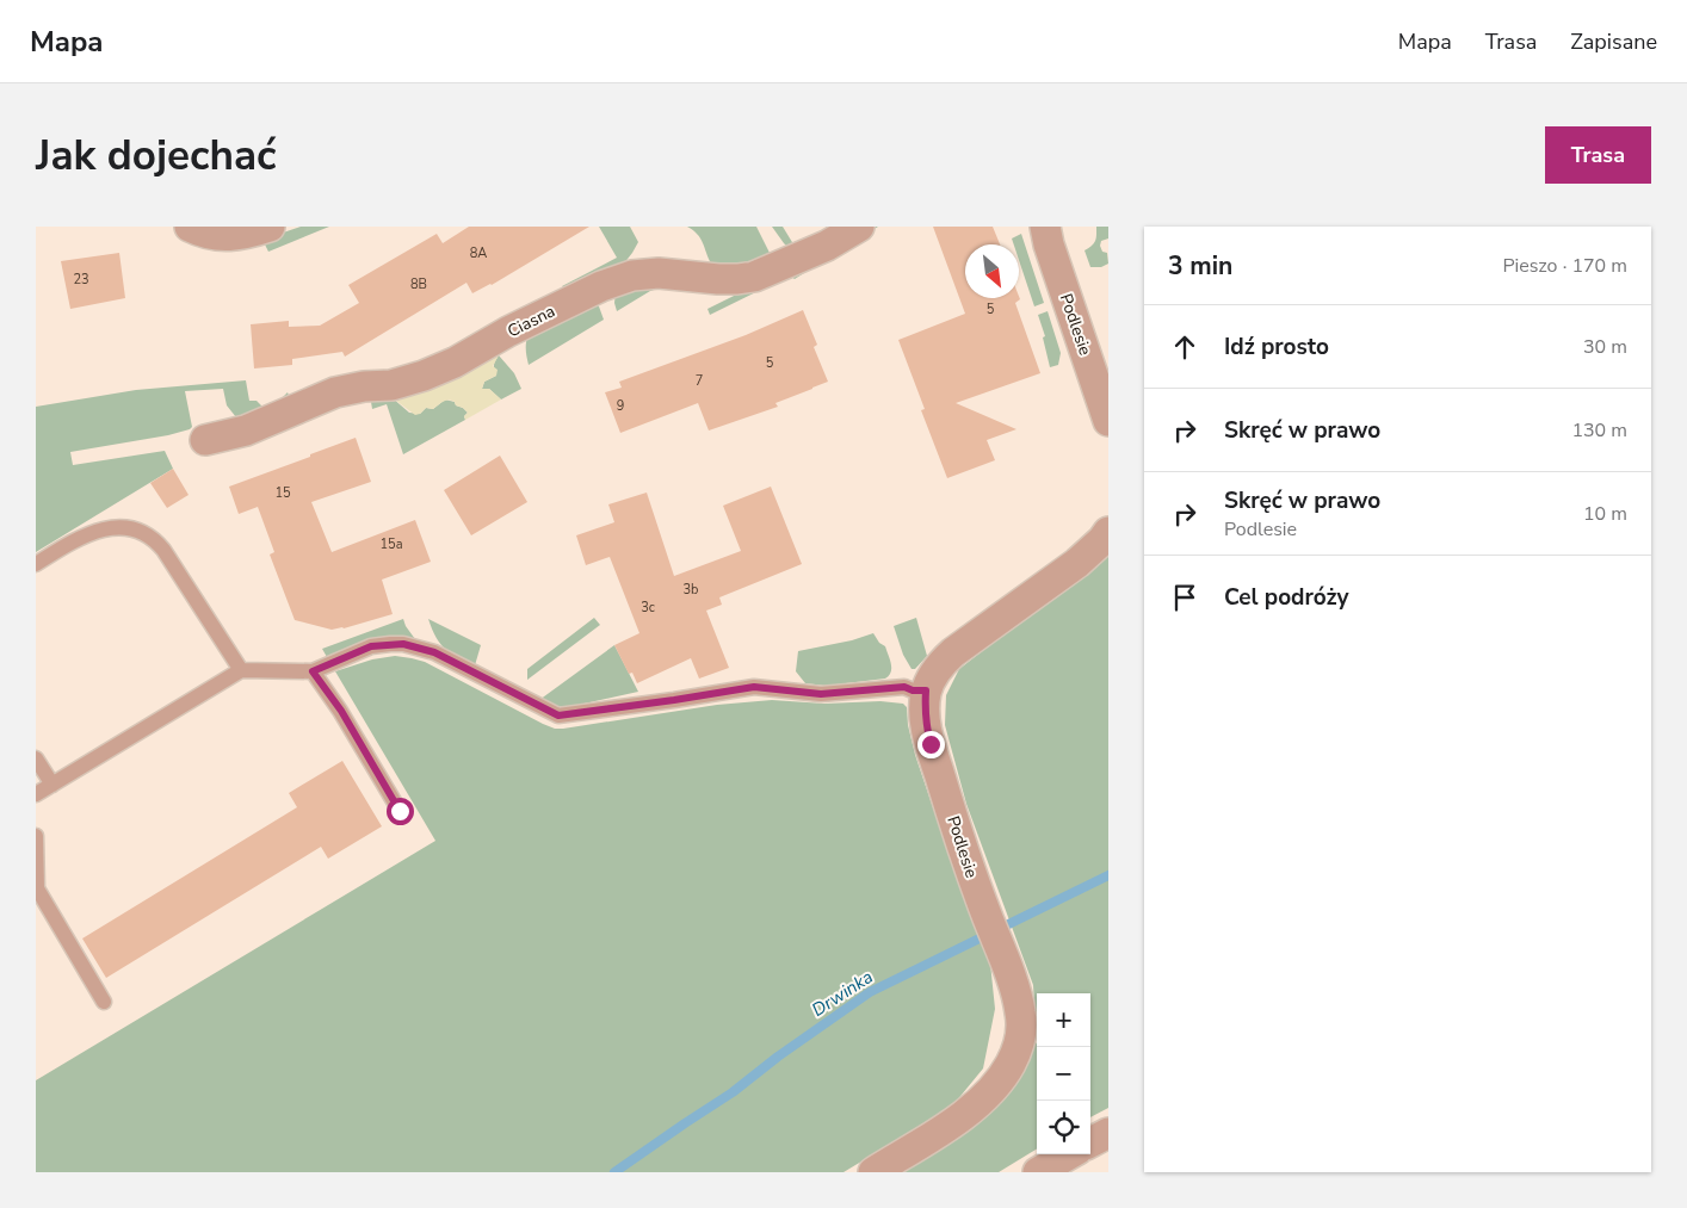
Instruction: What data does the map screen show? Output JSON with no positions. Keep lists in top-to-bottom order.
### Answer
{
  "streets": {
    "street": ["Ciasna", "Podlesie"]
  },
  "water": ["Drwinka"],
  "house_numbers": [
    "8A",
    "23",
    "8B",
    "5",
    "5",
    "7",
    "9",
    "15",
    "15a",
    "3b",
    "3c"
  ],
  "north": "bottom right",
  "page": {
    "header": "Mapa",
    "nav": ["Mapa", "Trasa", "Zapisane"],
    "buttons": "Trasa",
    "title": "Jak dojechać",
    "heading": ["3 min", "Pieszo · 170 m"],
    "list": [
      ["Idź prosto", "30 m"],
      ["Skręć w prawo", "130 m"],
      ["Skręć w prawo", "Podlesie", "10 m"],
      "Cel podróży"
    ],
    "map_buttons": ["+", "−"]
  }
}
